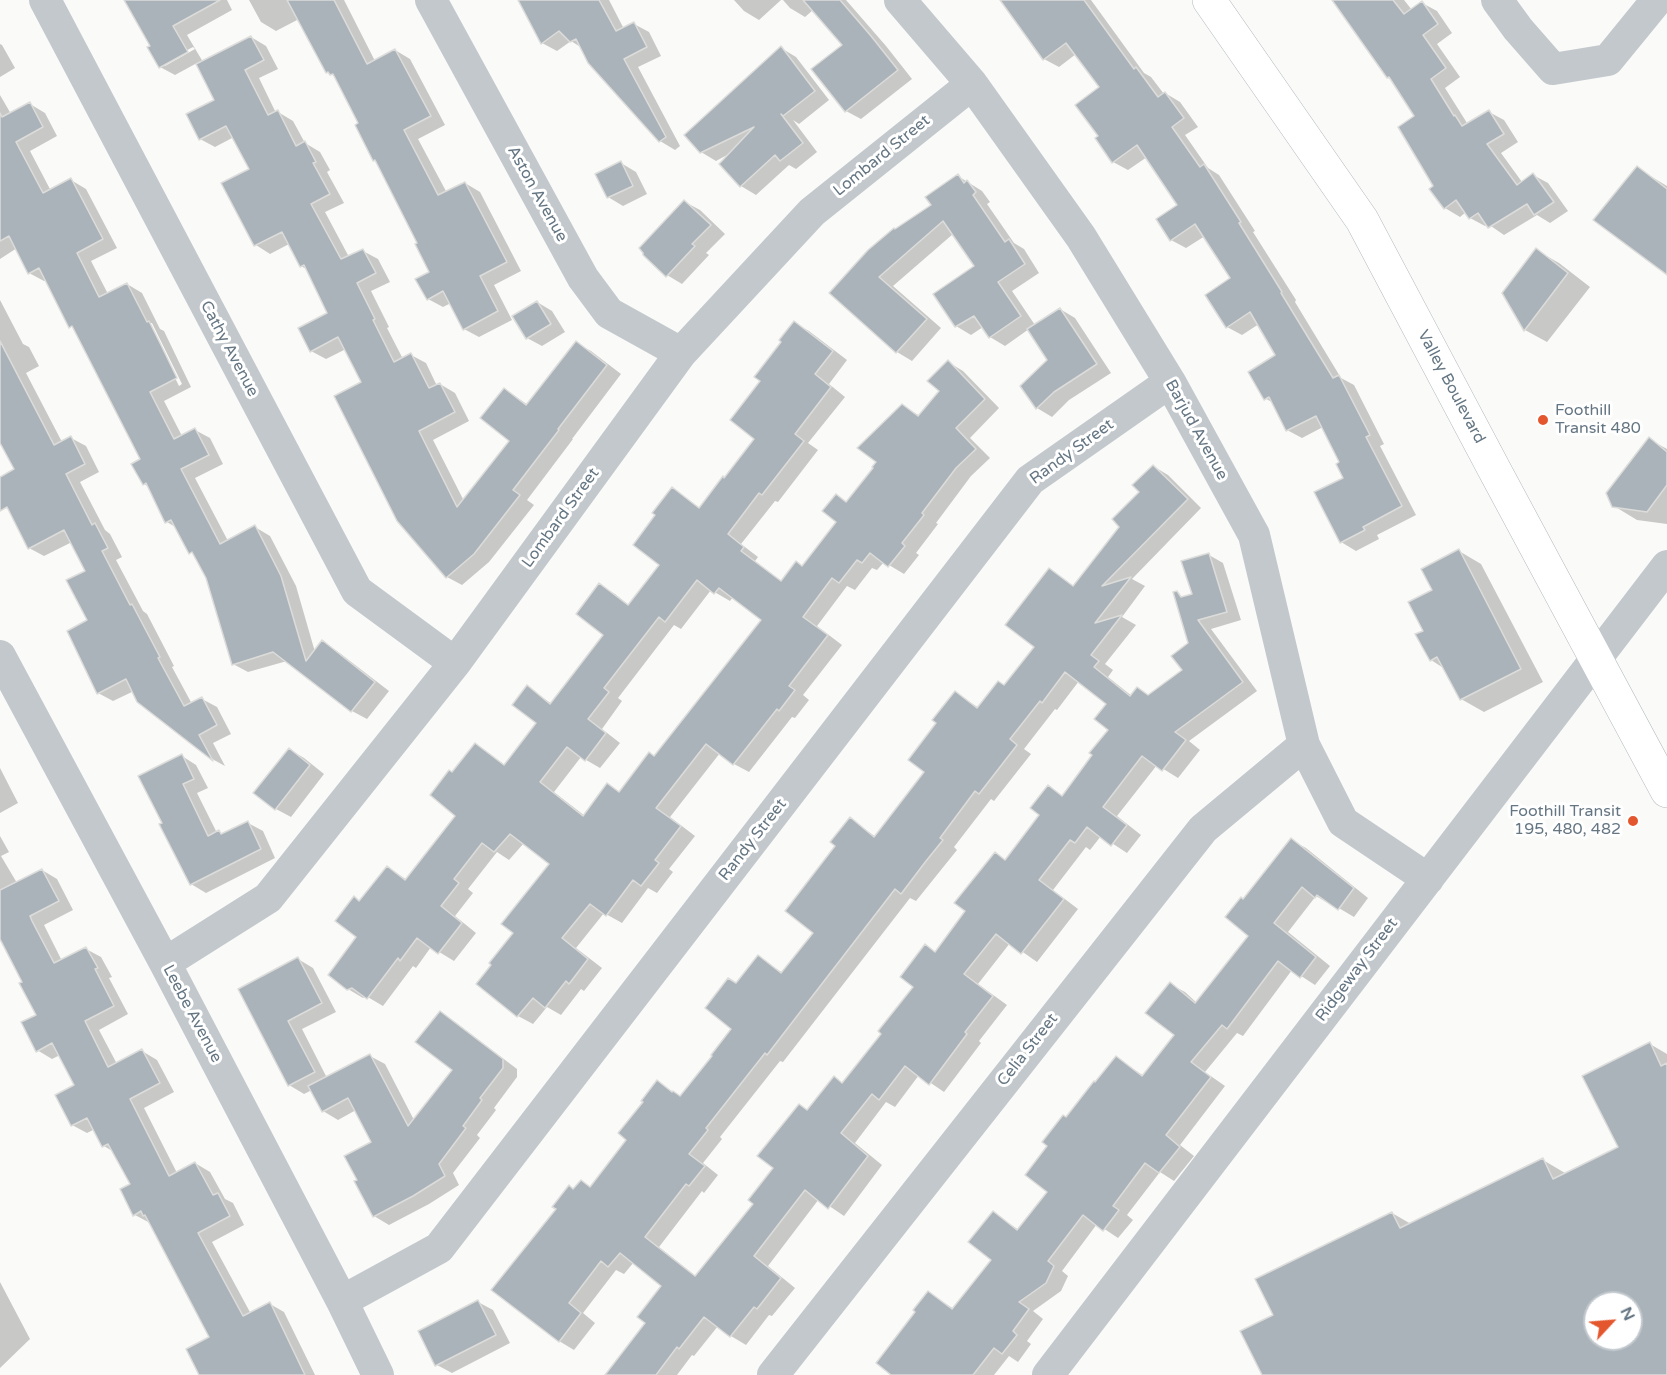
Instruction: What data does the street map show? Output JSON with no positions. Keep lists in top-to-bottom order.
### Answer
{
  "streets": {
    "main road": ["Valley Boulevard"],
    "street": [
      "Lombard Street",
      "Aston Avenue",
      "Cathy Avenue",
      "Barjud Avenue",
      "Randy Street",
      "Ridgeway Street",
      "Leebe Avenue",
      "Celia Street"
    ]
  },
  "crossings": [
    ["Lombard Street", "Aston Avenue"],
    ["Lombard Street", "Cathy Avenue"],
    ["Lombard Street", "Barjud Avenue"],
    ["Lombard Street", "Leebe Avenue"],
    ["Valley Boulevard", "Ridgeway Street"],
    ["Barjud Avenue", "Randy Street"],
    ["Barjud Avenue", "Ridgeway Street"],
    ["Barjud Avenue", "Celia Street"],
    ["Randy Street", "Leebe Avenue"]
  ],
  "places": ["Foothill Transit 480", "Foothill Transit 195, 480, 482"],
  "north": "top right"
}
